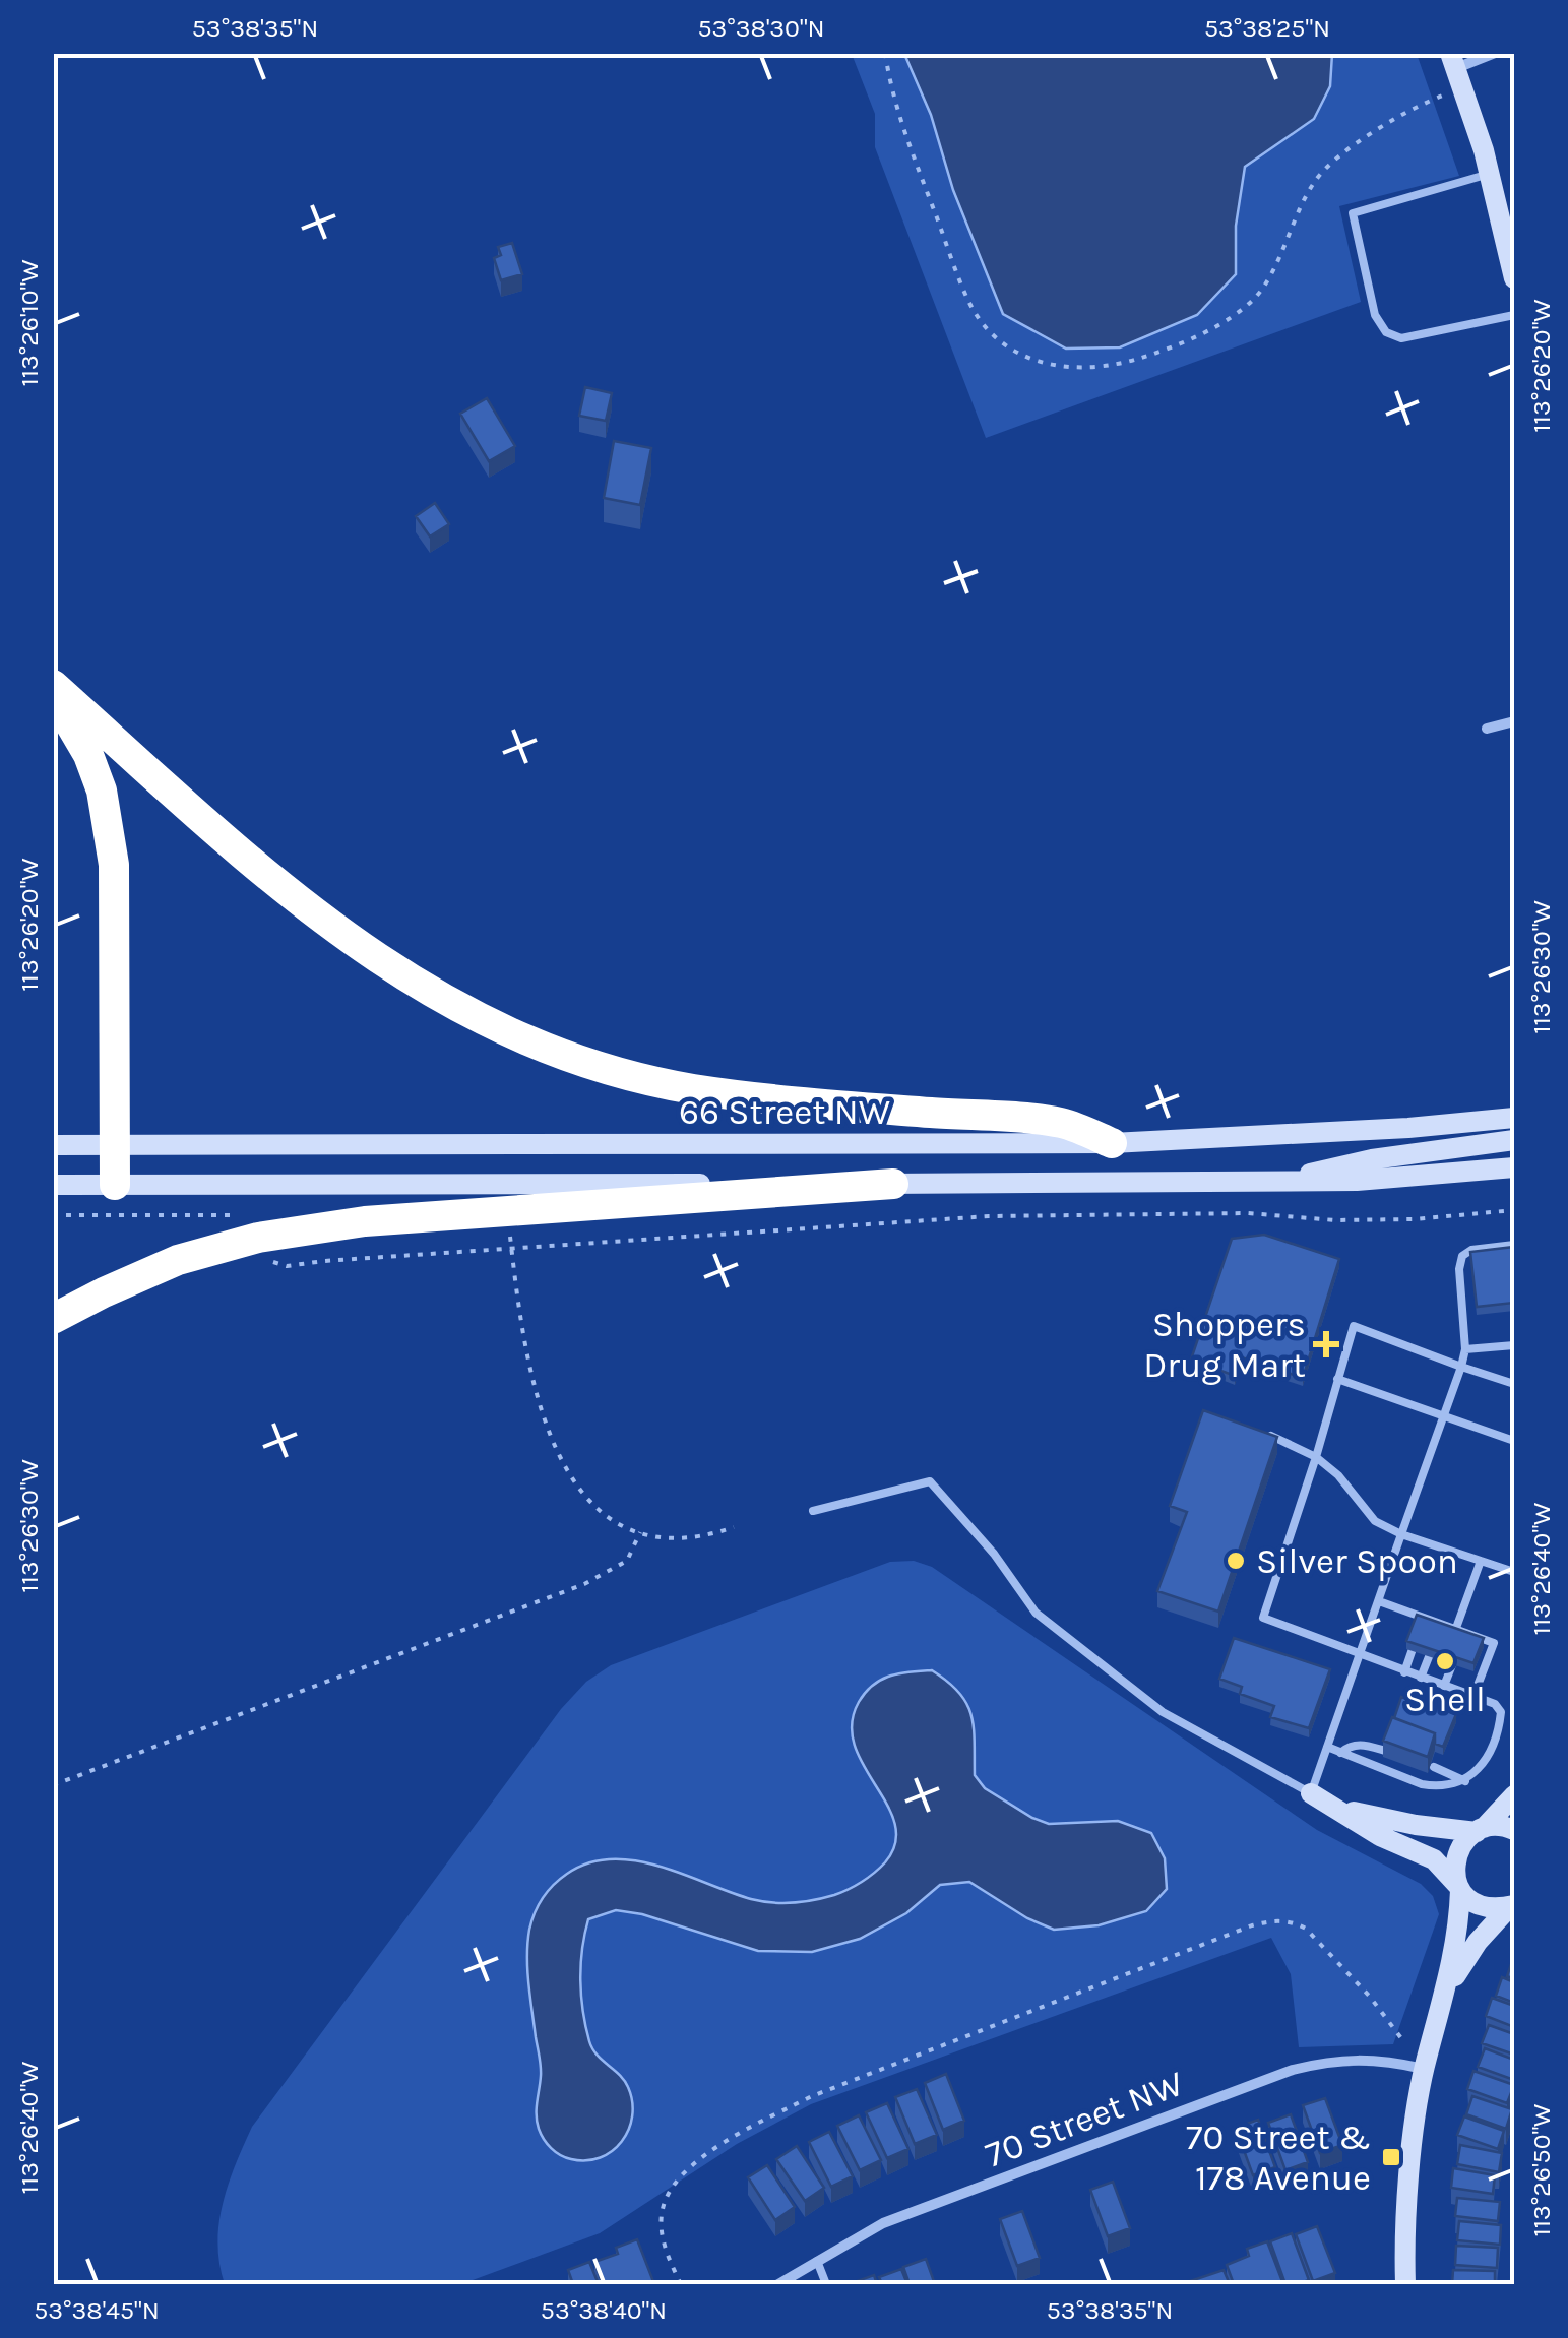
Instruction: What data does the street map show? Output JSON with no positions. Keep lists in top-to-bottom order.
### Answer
{
  "streets": {
    "main road": ["66 Street NW"],
    "street": ["70 Street NW"]
  },
  "places": {
    "health": ["Shoppers Drug Mart"],
    "other": ["Silver Spoon", "Shell"],
    "transit": ["70 Street & 178 Avenue"]
  },
  "coordinates": [
    "53°38'35\"N",
    "53°38'30\"N",
    "53°38'25\"N",
    "113°26'10\"W",
    "113°26'20\"W",
    "113°26'30\"W",
    "113°26'40\"W",
    "113°26'50\"W",
    "53°38'45\"N",
    "53°38'40\"N"
  ]
}
